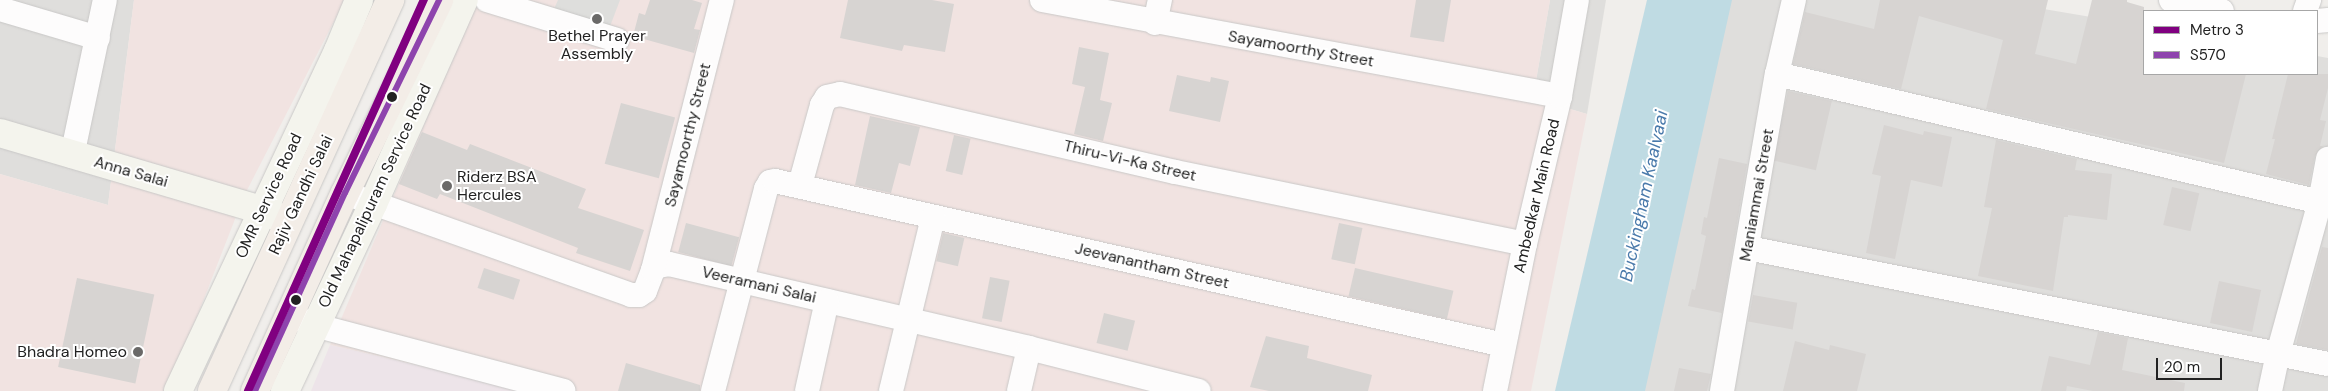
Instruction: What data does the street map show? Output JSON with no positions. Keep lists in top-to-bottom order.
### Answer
{
  "streets": {
    "main road": ["Rajiv Gandhi Salai"],
    "street": [
      "Sayamoorthy Street",
      "Thiru-Vi-Ka Street",
      "Anna Salai",
      "Maniammai Street",
      "OMR Service Road",
      "Old Mahapalipuram Service Road",
      "Ambedkar Main Road",
      "Jeevanantham Street",
      "Veeramani Salai"
    ]
  },
  "crossings": [
    ["Sayamoorthy Street", "Ambedkar Main Road"],
    ["Sayamoorthy Street", "Veeramani Salai"],
    ["Thiru-Vi-Ka Street", "Ambedkar Main Road"],
    ["Thiru-Vi-Ka Street", "Jeevanantham Street"],
    ["Anna Salai", "Rajiv Gandhi Salai"],
    ["Anna Salai", "OMR Service Road"],
    ["Ambedkar Main Road", "Jeevanantham Street"],
    ["Jeevanantham Street", "Veeramani Salai"]
  ],
  "water": ["Buckingham Kaalvaai"],
  "places": ["Bethel Prayer Assembly", "Riderz BSA Hercules", "Bhadra Homeo"],
  "lines": ["metro line 3", "transit line S570"],
  "legend": ["Metro 3", "S570"],
  "scale_bar": "20 m"
}
